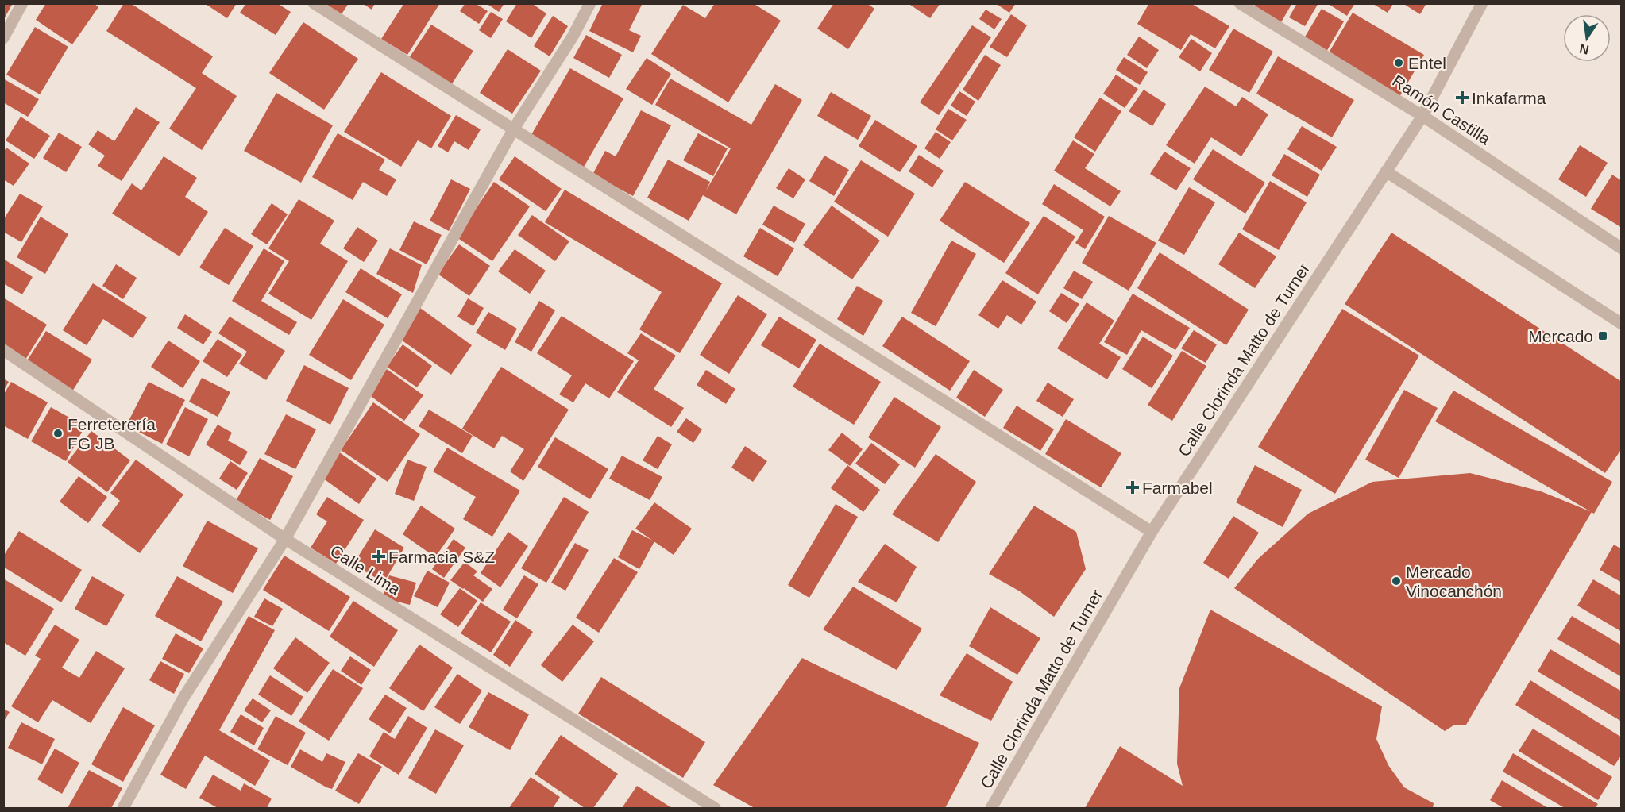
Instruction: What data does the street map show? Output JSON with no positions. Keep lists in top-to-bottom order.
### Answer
{
  "streets": {
    "street": ["Ramón Castilla", "Calle Clorinda Matto de Turner", "Calle Lima"]
  },
  "crossings": [
    ["Ramón Castilla", "Calle Clorinda Matto de Turner"]
  ],
  "places": {
    "other": ["Entel", "Ferreterería FG JB", "Mercado Vinocanchón"],
    "health": ["Inkafarma", "Farmabel", "Farmacia S&Z"],
    "transit": ["Mercado"]
  },
  "north": "bottom"
}
